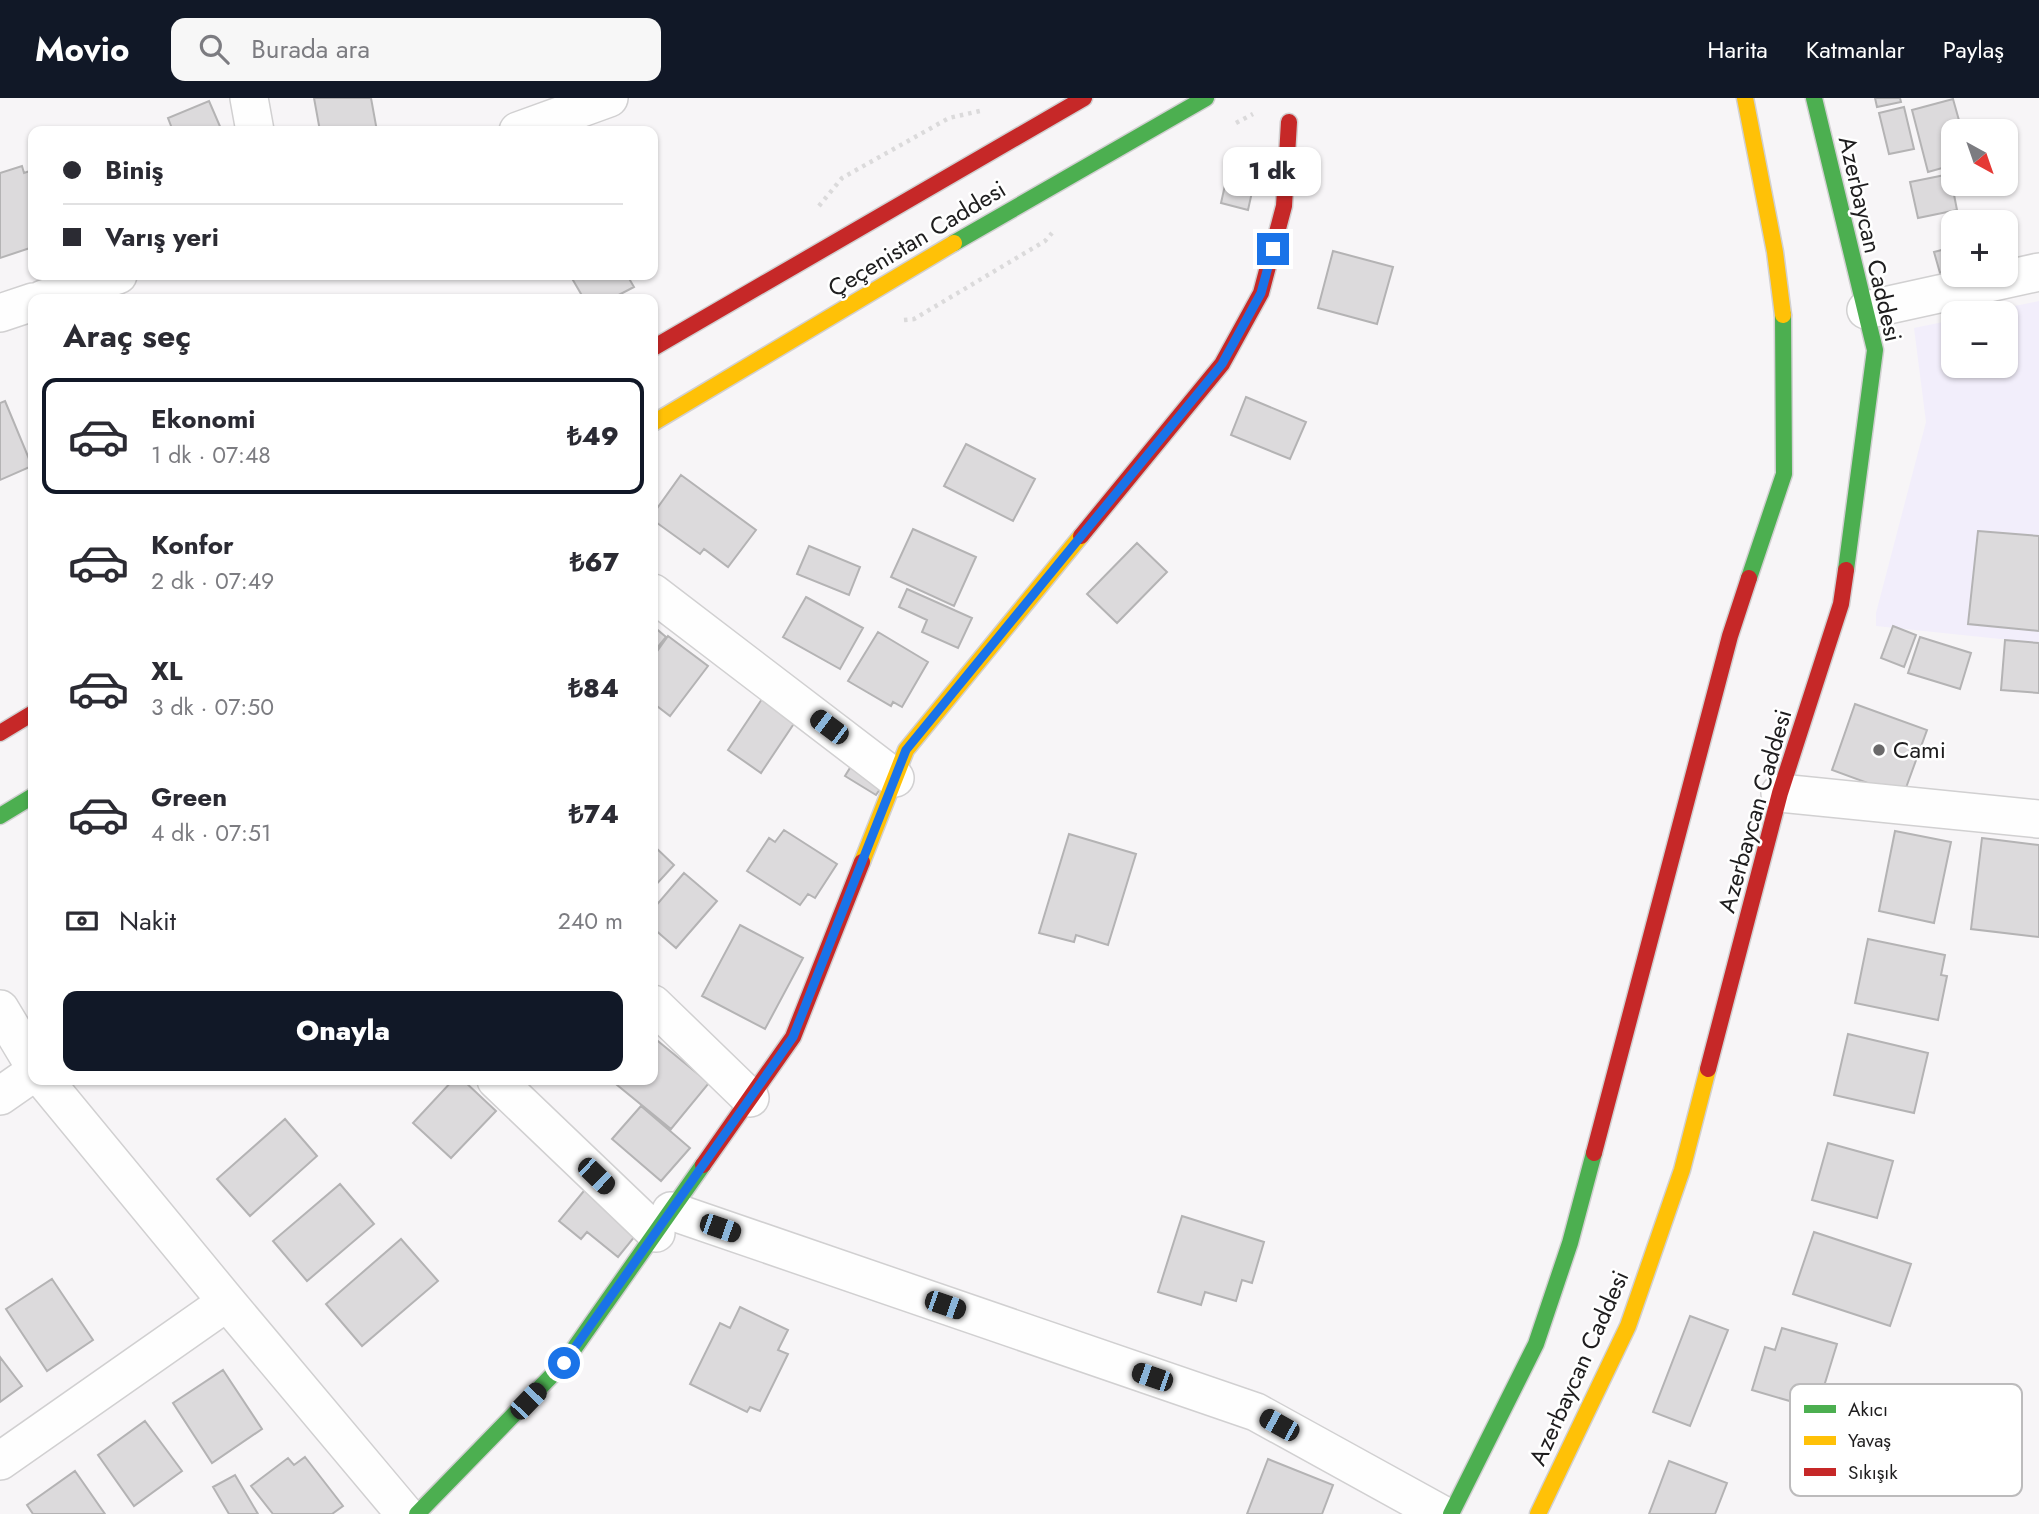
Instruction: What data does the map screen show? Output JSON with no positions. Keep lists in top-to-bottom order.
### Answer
{
  "streets": {
    "main road": ["Çeçenistan Caddesi", "Azerbaycan Caddesi"]
  },
  "places": ["Cami"],
  "legend": ["Akıcı", "Yavaş", "Sıkışık"],
  "north": "bottom right",
  "page": {
    "header": "Movio",
    "search": "Burada ara",
    "nav": ["Harita", "Katmanlar", "Paylaş"],
    "map_buttons": ["+", "−"],
    "banner": ["Biniş", "Varış yeri"],
    "bubble": "1 dk",
    "heading": "Araç seç",
    "list": [
      {
        "name": "Ekonomi",
        "note": "1 dk · 07:48",
        "value": "₺49"
      },
      {
        "name": "Konfor",
        "note": "2 dk · 07:49",
        "value": "₺67"
      },
      {
        "name": "XL",
        "note": "3 dk · 07:50",
        "value": "₺84"
      },
      {
        "name": "Green",
        "note": "4 dk · 07:51",
        "value": "₺74"
      }
    ],
    "pay": ["Nakit", "240 m"],
    "buttons": "Onayla"
  }
}
